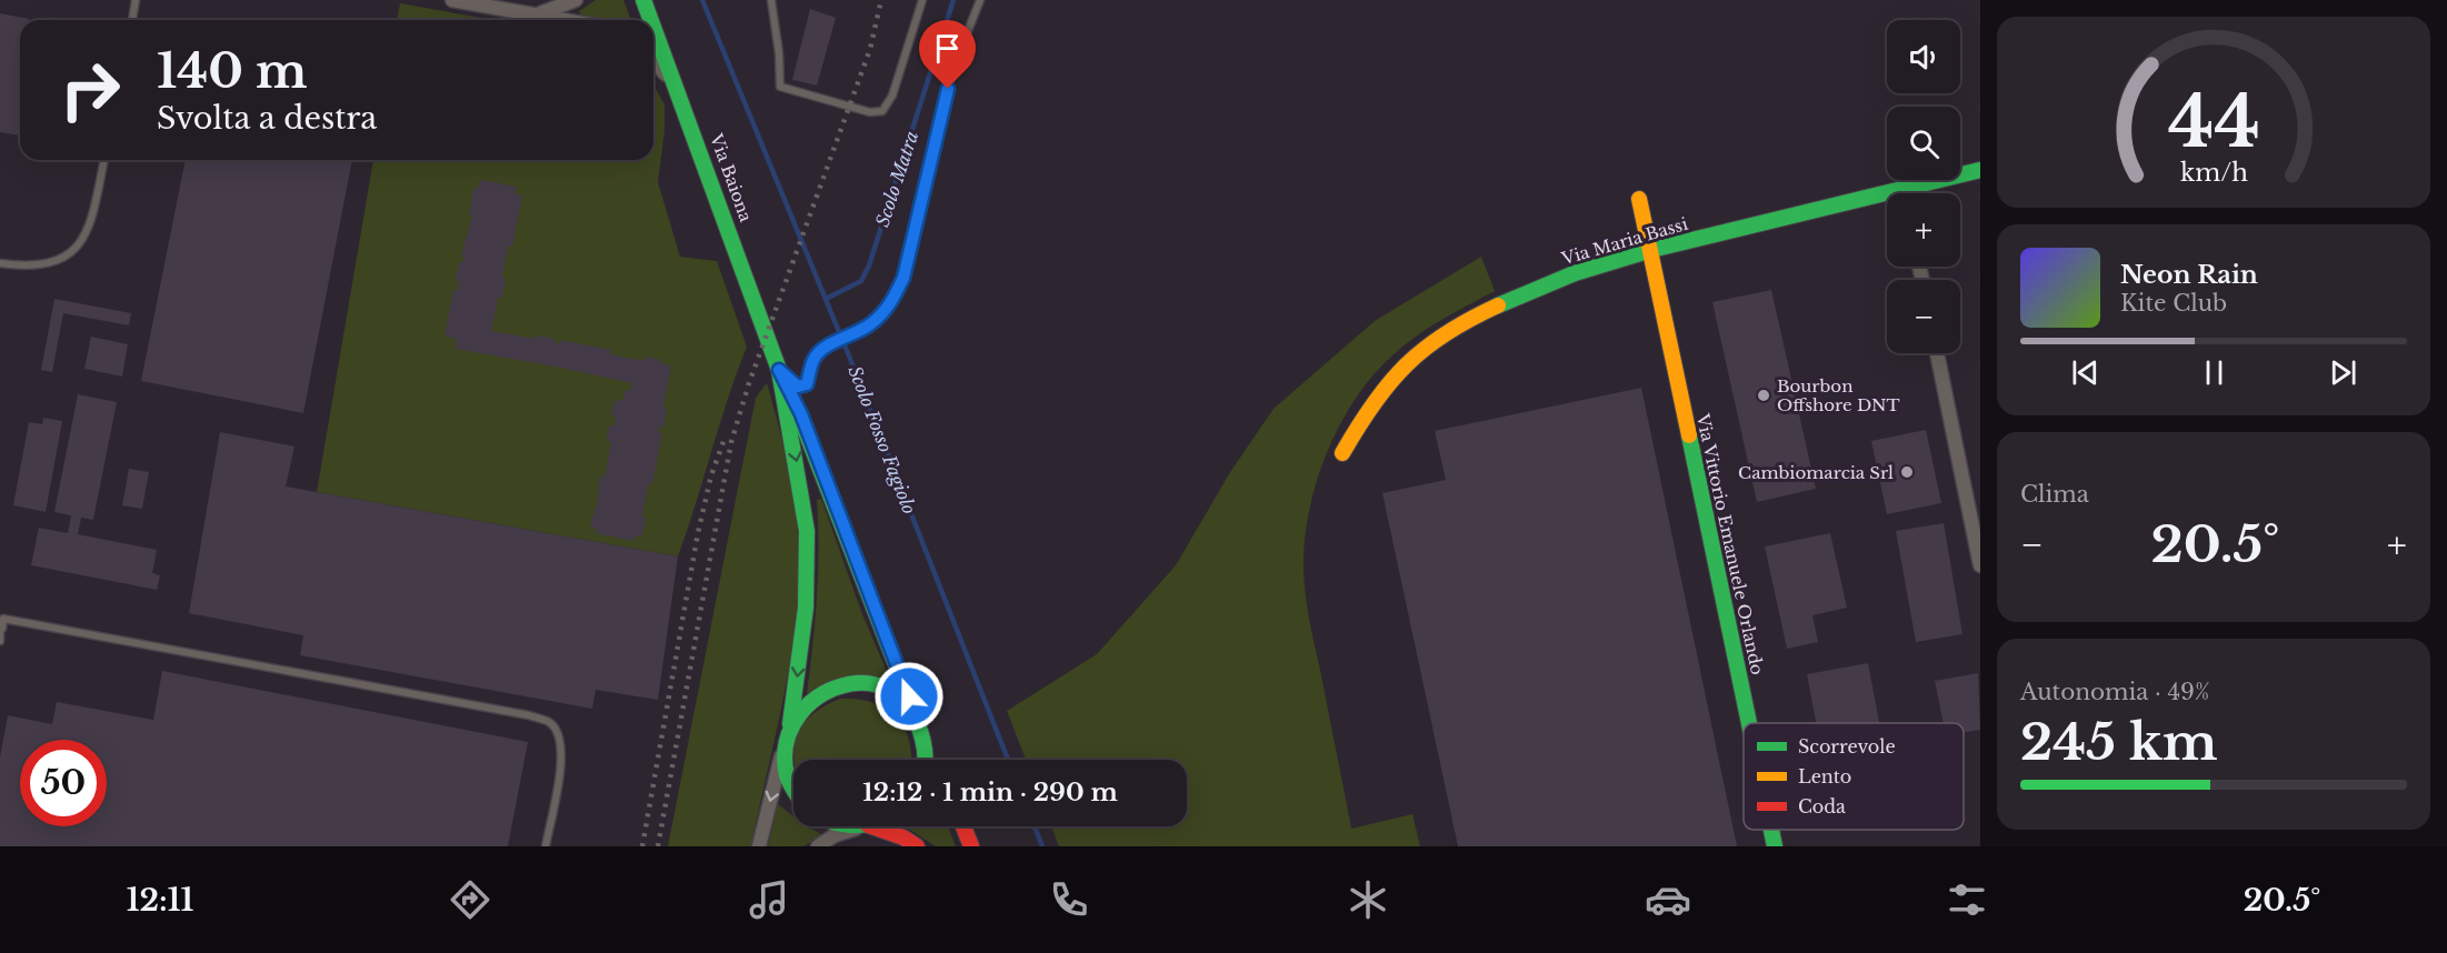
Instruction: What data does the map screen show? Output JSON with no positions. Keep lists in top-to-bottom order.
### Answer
{
  "streets": {
    "main road": ["Via Baiona", "Via Maria Bassi", "Via Vittorio Emanuele Orlando"]
  },
  "crossings": [
    ["Via Maria Bassi", "Via Vittorio Emanuele Orlando"]
  ],
  "water": ["Scolo Matra", "Scolo Fosso Fagiolo"],
  "places": ["Bourbon Offshore DNT", "Cambiomarcia Srl"],
  "legend": ["Scorrevole", "Lento", "Coda"],
  "page": {
    "map_buttons": ["+", "−"],
    "turn": ["140 m", "Svolta a destra"],
    "song": ["Neon Rain", "Kite Club"],
    "tile": [
      "Clima",
      ["Autonomia · 49%", "245 km"]
    ],
    "heat": ["−", "20.5°", "+"],
    "limit": "50",
    "trip": "12:12 · 1 min · 290 m",
    "tabs": ["12:11", "20.5°"],
    "gauge": ["44", "km/h"]
  }
}
